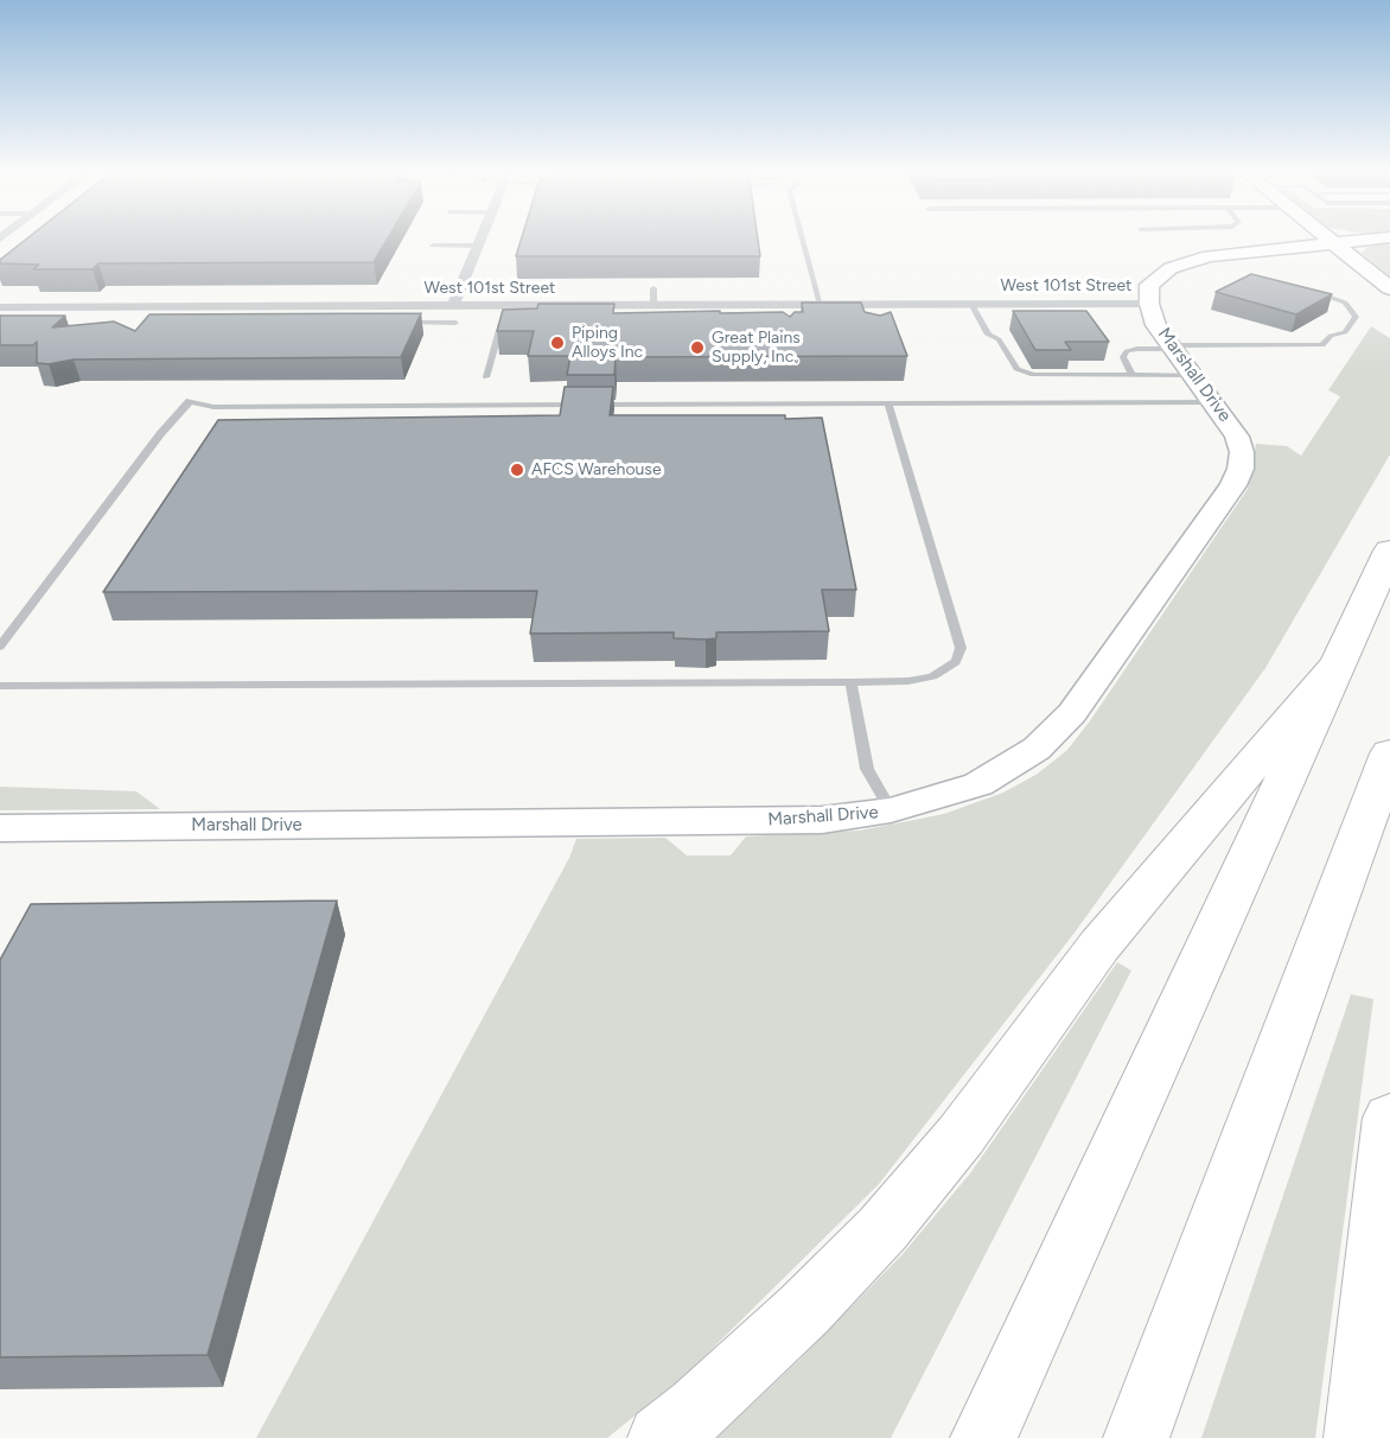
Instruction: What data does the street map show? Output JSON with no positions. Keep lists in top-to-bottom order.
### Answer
{
  "streets": {
    "street": ["West 101st Street", "Marshall Drive"]
  },
  "crossings": [
    ["West 101st Street", "Marshall Drive"]
  ],
  "places": ["Piping Alloys Inc", "Great Plains Supply, Inc.", "AFCS Warehouse"]
}
